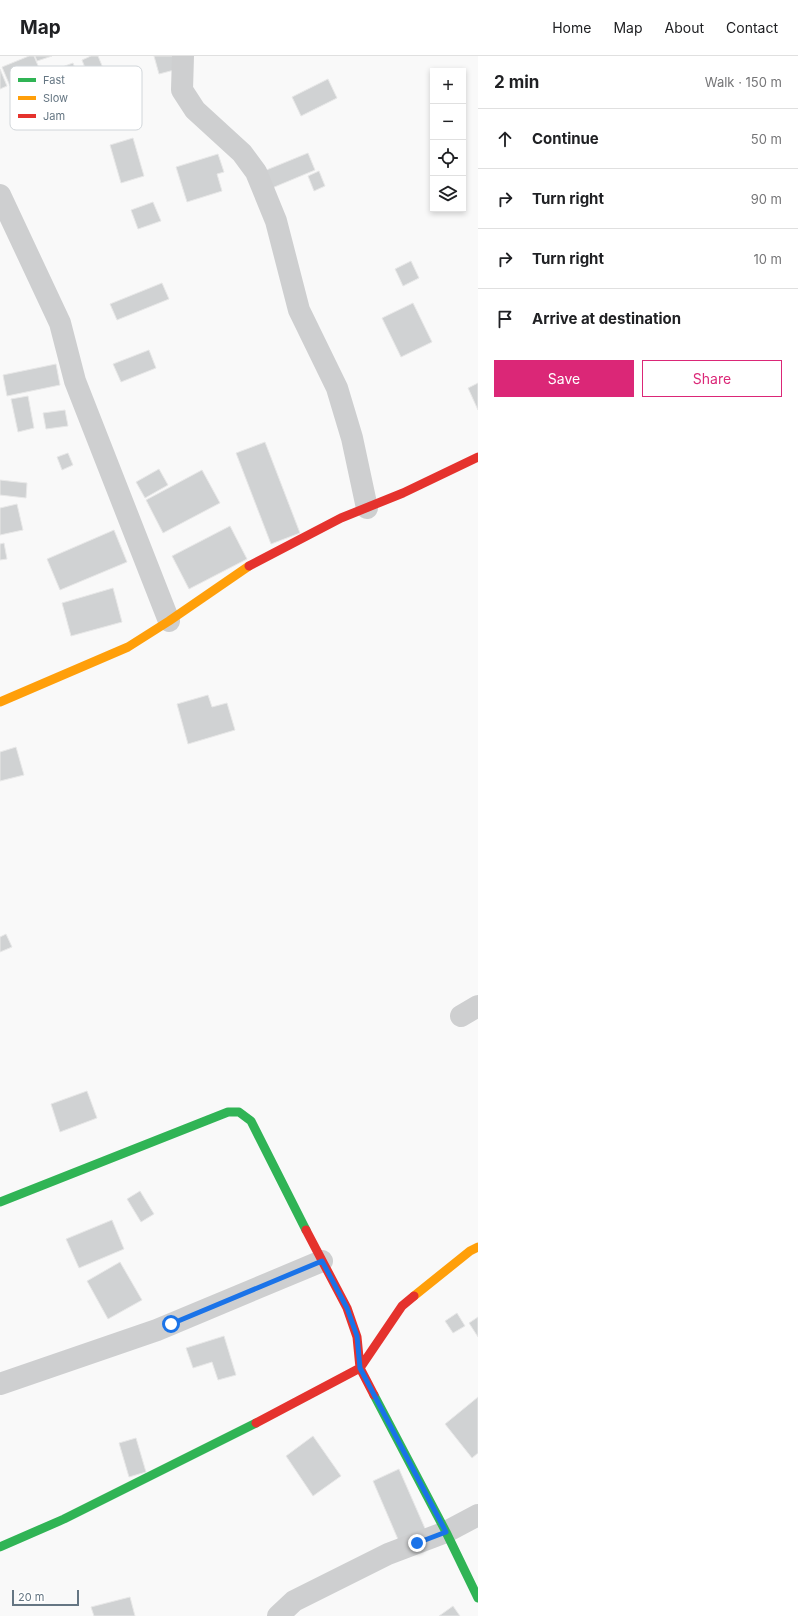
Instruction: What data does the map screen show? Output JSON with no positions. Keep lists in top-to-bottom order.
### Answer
{
  "legend": ["Fast", "Slow", "Jam"],
  "scale_bar": "20 m",
  "page": {
    "header": "Map",
    "nav": [
      "Home",
      "Map",
      "About",
      "Contact"
    ],
    "heading": ["2 min", "Walk · 150 m"],
    "map_buttons": ["+", "−"],
    "list": [
      ["Continue", "50 m"],
      ["Turn right", "90 m"],
      ["Turn right", "10 m"],
      "Arrive at destination"
    ],
    "buttons": ["Save", "Share"],
    "scale": "20 m"
  }
}
